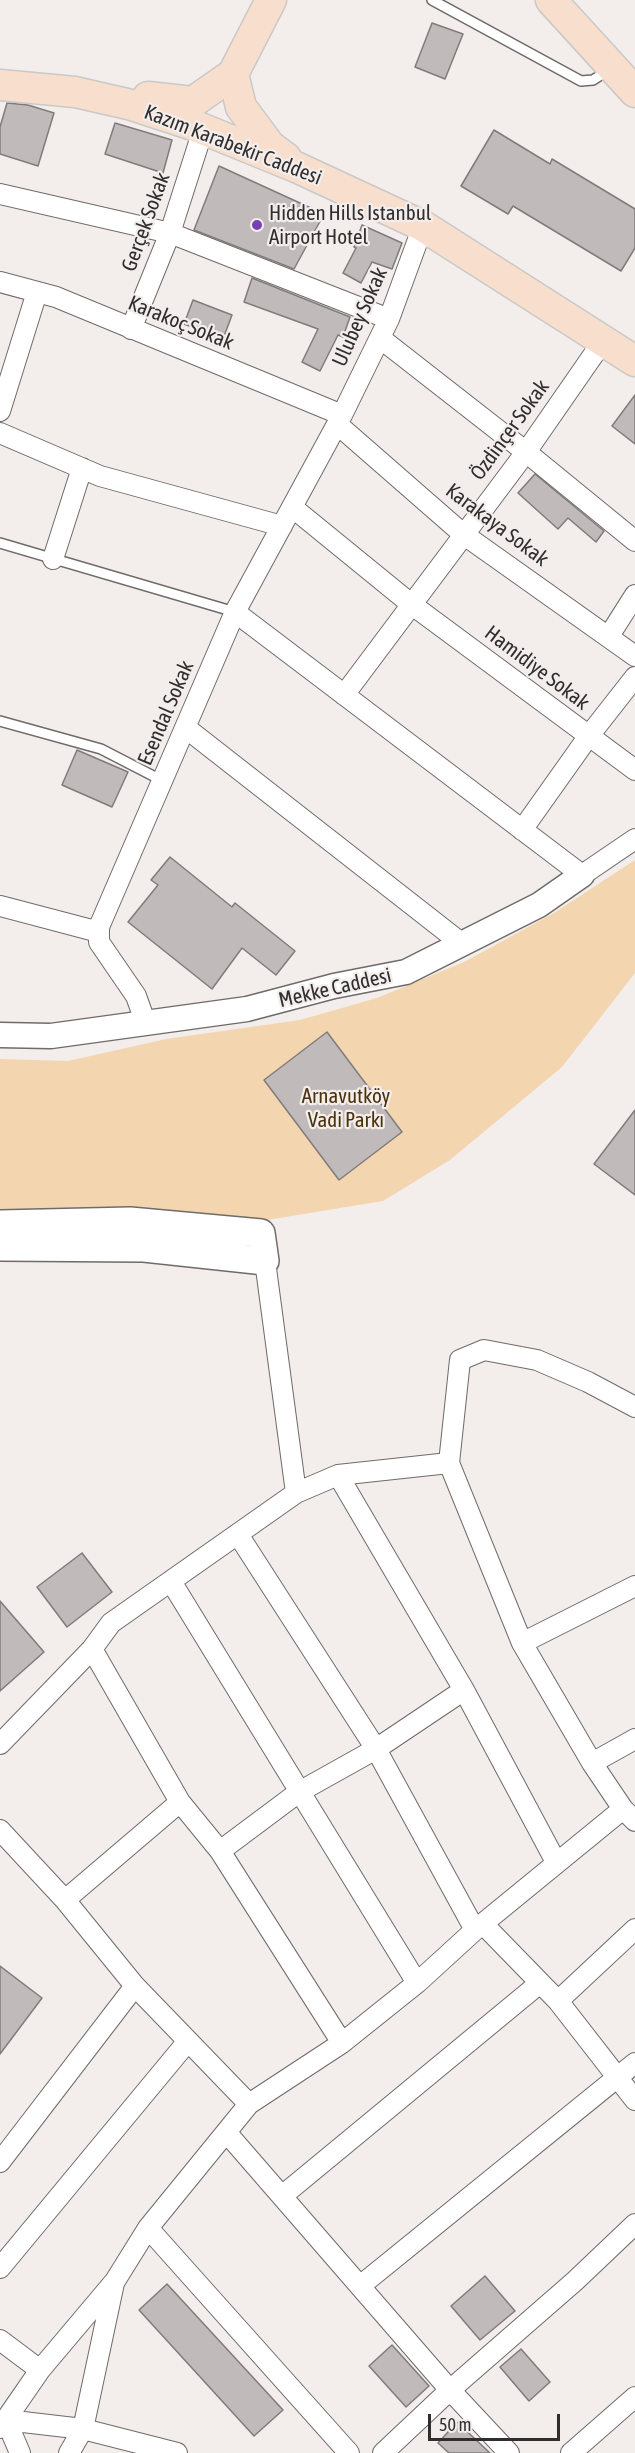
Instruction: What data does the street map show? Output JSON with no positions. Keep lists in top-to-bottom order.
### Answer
{
  "streets": {
    "main road": ["Kazım Karabekir Caddesi"],
    "street": [
      "Gerçek Sokak",
      "Ulubey Sokak",
      "Karakoç Sokak",
      "Özdinçer Sokak",
      "Karakaya Sokak",
      "Hamidiye Sokak",
      "Esendal Sokak",
      "Mekke Caddesi"
    ]
  },
  "crossings": [
    ["Kazım Karabekir Caddesi", "Gerçek Sokak"],
    ["Kazım Karabekir Caddesi", "Ulubey Sokak"],
    ["Kazım Karabekir Caddesi", "Özdinçer Sokak"],
    ["Gerçek Sokak", "Karakoç Sokak"],
    ["Ulubey Sokak", "Karakoç Sokak"],
    ["Ulubey Sokak", "Karakaya Sokak"],
    ["Ulubey Sokak", "Esendal Sokak"],
    ["Karakoç Sokak", "Karakaya Sokak"],
    ["Karakoç Sokak", "Esendal Sokak"],
    ["Özdinçer Sokak", "Karakaya Sokak"],
    ["Özdinçer Sokak", "Hamidiye Sokak"],
    ["Karakaya Sokak", "Esendal Sokak"],
    ["Hamidiye Sokak", "Esendal Sokak"]
  ],
  "parks": ["Arnavutköy Vadi Parkı"],
  "places": ["Hidden Hills Istanbul Airport Hotel"],
  "scale_bar": "50 m"
}
